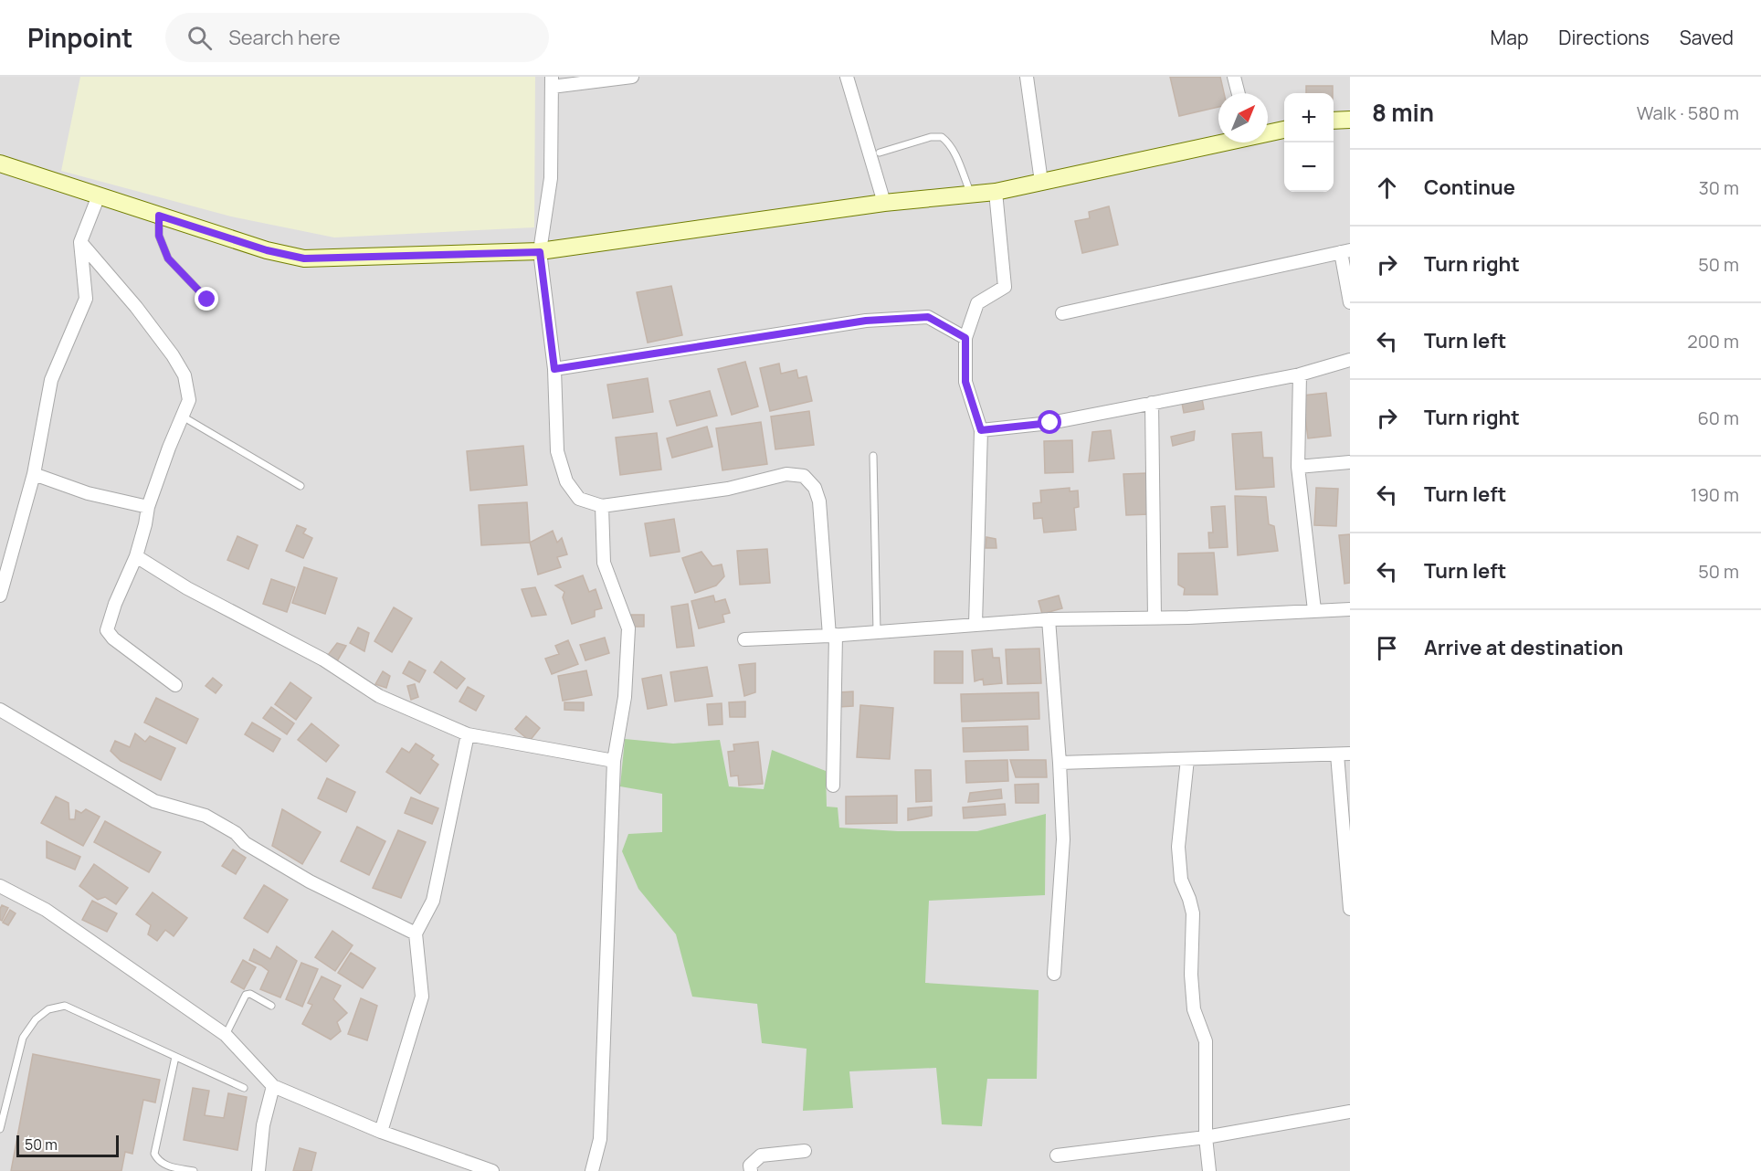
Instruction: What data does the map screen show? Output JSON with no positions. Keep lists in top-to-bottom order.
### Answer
{
  "scale_bar": "50 m",
  "north": "top right",
  "page": {
    "header": "Pinpoint",
    "search": "Search here",
    "nav": ["Map", "Directions", "Saved"],
    "heading": ["8 min", "Walk · 580 m"],
    "map_buttons": ["+", "−"],
    "list": [
      ["Continue", "30 m"],
      ["Turn right", "50 m"],
      ["Turn left", "200 m"],
      ["Turn right", "60 m"],
      ["Turn left", "190 m"],
      ["Turn left", "50 m"],
      "Arrive at destination"
    ],
    "scale": "50 m"
  }
}
